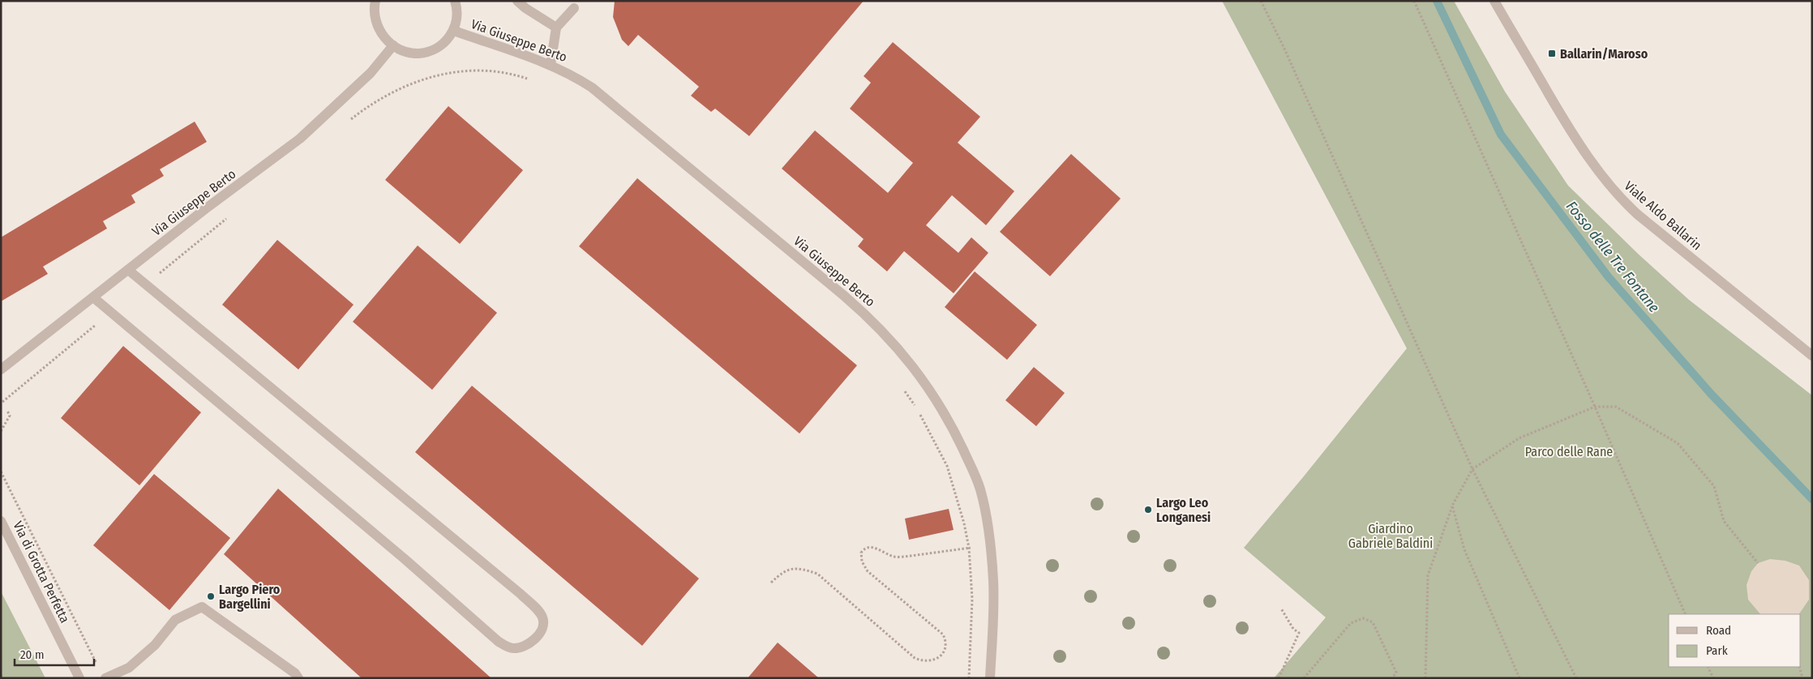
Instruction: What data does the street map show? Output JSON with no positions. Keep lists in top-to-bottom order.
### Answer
{
  "streets": {
    "street": ["Via Giuseppe Berto", "Viale Aldo Ballarin", "Via di Grotta Perfetta"]
  },
  "water": ["Fosso delle Tre Fontane"],
  "parks": ["Parco delle Rane", "Giardino Gabriele Baldini"],
  "places": {
    "transit": ["Ballarin/Maroso"],
    "other": ["Largo Leo Longanesi", "Largo Piero Bargellini"]
  },
  "legend": ["Road", "Park"],
  "scale_bar": "20 m"
}
